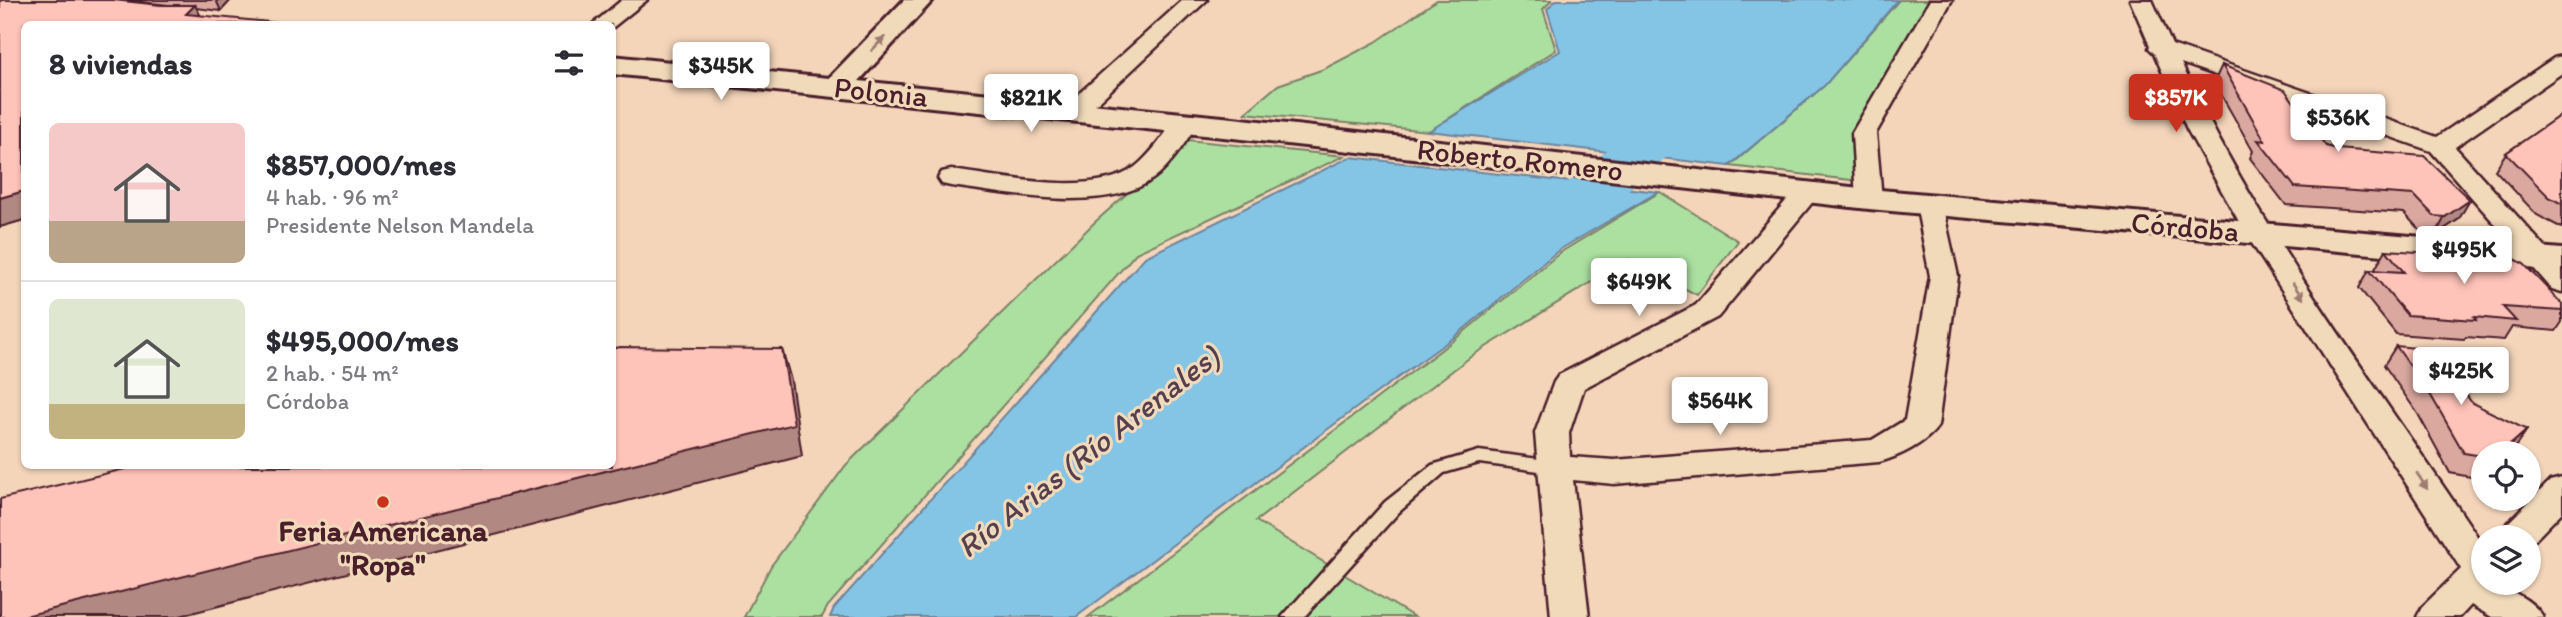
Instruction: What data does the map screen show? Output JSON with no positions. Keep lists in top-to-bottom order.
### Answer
{
  "streets": {
    "main road": ["Polonia", "Roberto Romero", "Córdoba"]
  },
  "crossings": [
    ["Polonia", "Roberto Romero"],
    ["Roberto Romero", "Córdoba"]
  ],
  "water": ["Río Arias (Río Arenales)"],
  "places": ["Feria Americana \"Ropa\""],
  "page": {
    "heading": "8 viviendas",
    "price": [
      "$345K",
      "$821K",
      "$857K",
      "$536K",
      "$495K",
      "$649K",
      "$425K",
      "$564K"
    ],
    "list": [
      {
        "name": "$857,000/mes",
        "note": "4 hab. · 96 m² · Presidente Nelson Mandela"
      },
      {
        "name": "$495,000/mes",
        "note": "2 hab. · 54 m² · Córdoba"
      }
    ]
  }
}
